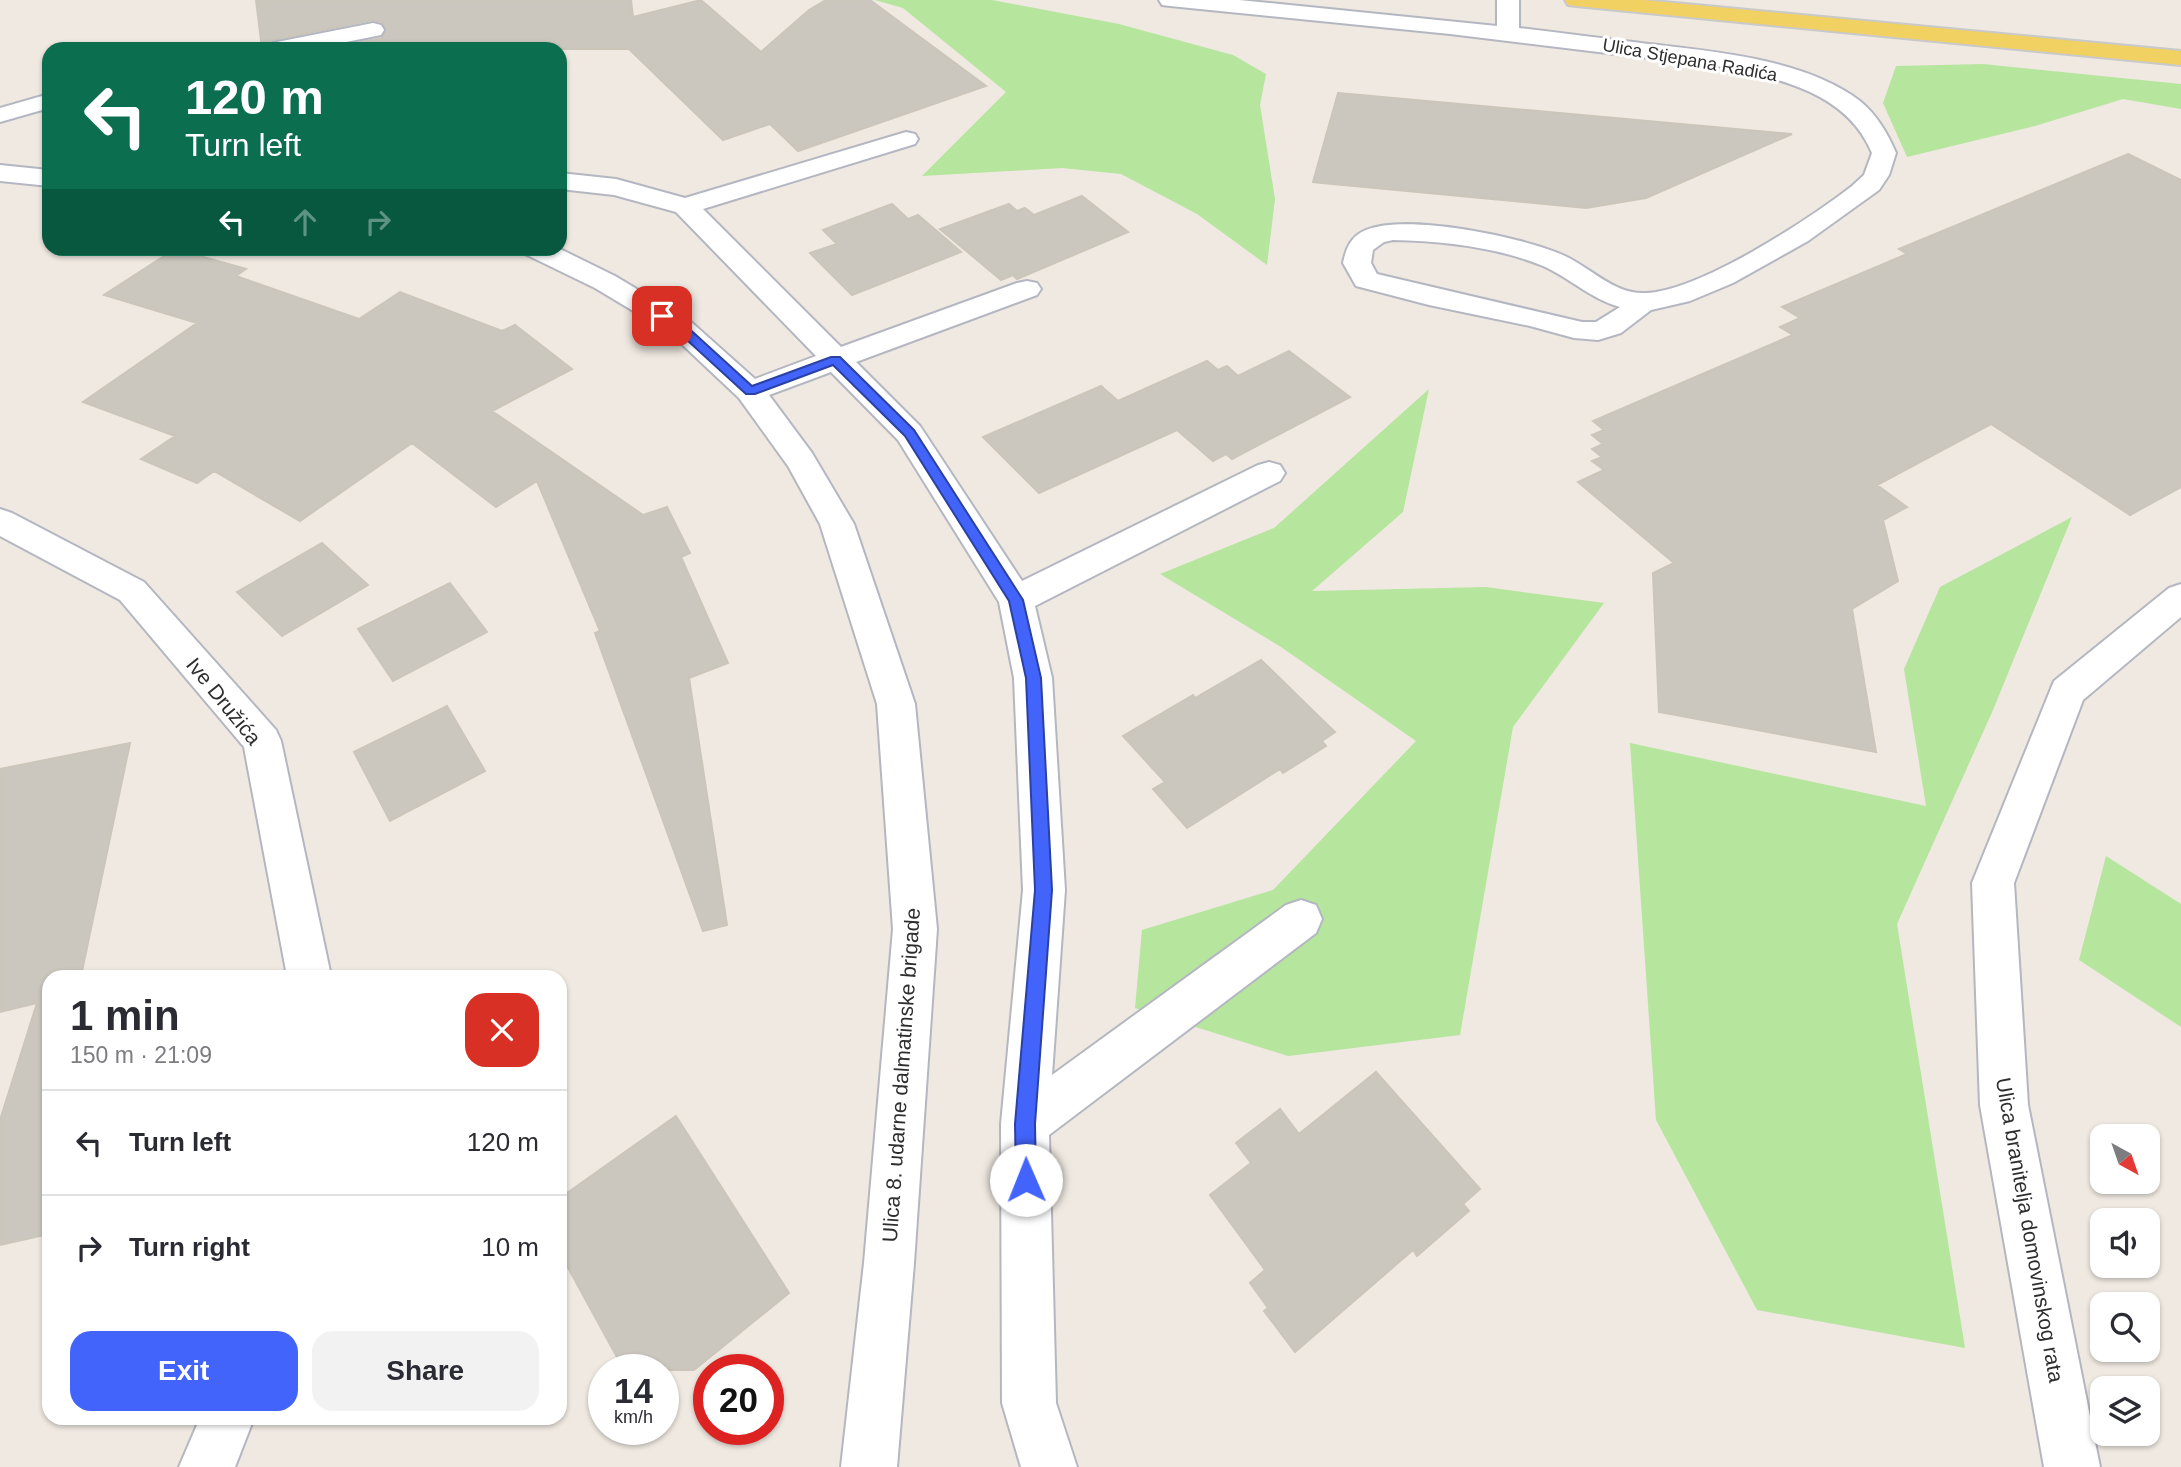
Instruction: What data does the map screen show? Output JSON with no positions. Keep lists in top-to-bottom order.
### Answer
{
  "streets": {
    "main road": ["Ulica Stjepana Radića"],
    "street": ["Ive Družića", "Ulica 8. udarne dalmatinske brigade", "Ulica branitelja domovinskog rata"]
  },
  "north": "bottom right",
  "page": {
    "turn": ["120 m", "Turn left"],
    "heading": ["1 min", "150 m · 21:09"],
    "list": [
      {
        "name": "Turn left",
        "value": "120 m"
      },
      {
        "name": "Turn right",
        "value": "10 m"
      }
    ],
    "buttons": ["Exit", "Share"],
    "speed": "14 km/h",
    "limit": "20"
  }
}
